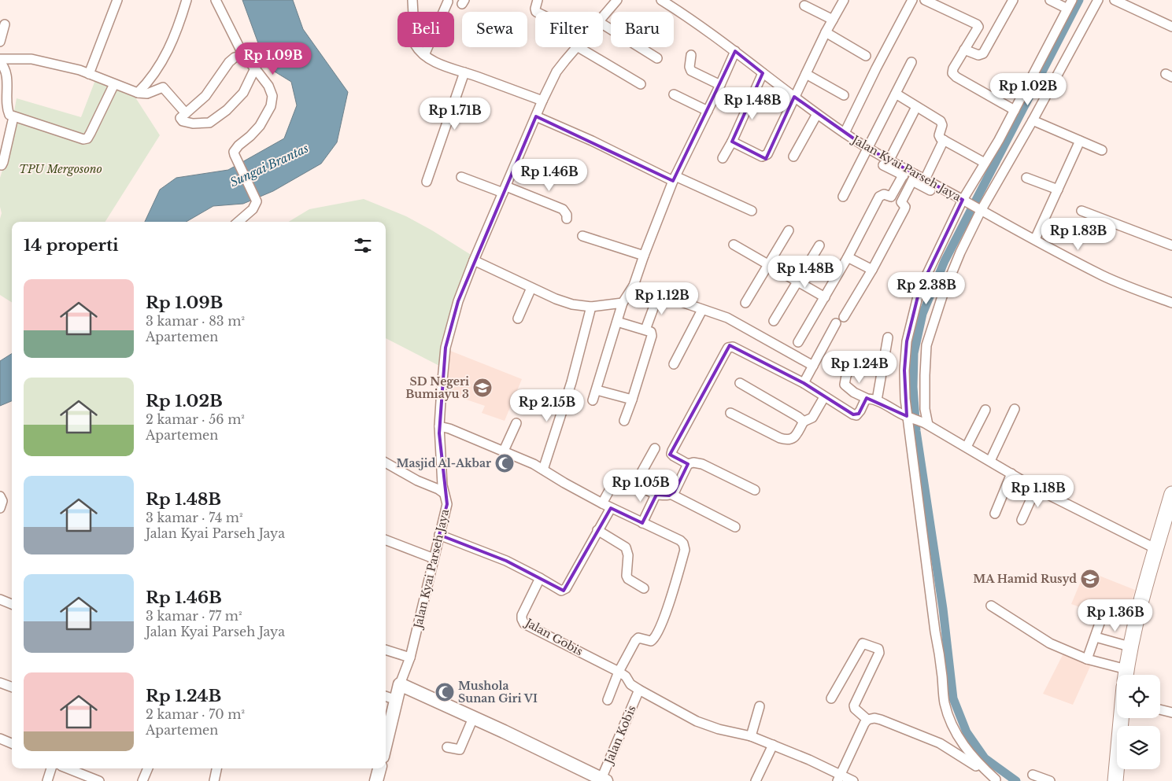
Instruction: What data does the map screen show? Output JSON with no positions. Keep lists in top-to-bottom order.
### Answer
{
  "streets": {
    "main road": ["Jalan Kyai Parseh Jaya"],
    "street": ["Jalan Gobis", "Jalan Kobis"]
  },
  "crossings": [
    ["Jalan Gobis", "Jalan Kobis"]
  ],
  "water": ["Sungai Brantas"],
  "parks": ["TPU Mergosono"],
  "places": {
    "school or university": ["SD Negeri Bumiayu 3", "MA Hamid Rusyd"],
    "mosque": ["Masjid Al-Akbar", "Mushola Sunan Giri VI"]
  },
  "page": {
    "chip": [
      "Beli",
      "Sewa",
      "Filter",
      "Baru"
    ],
    "price": [
      "Rp 1.09B",
      "Rp 1.02B",
      "Rp 1.48B",
      "Rp 1.71B",
      "Rp 1.46B",
      "Rp 1.83B",
      "Rp 1.48B",
      "Rp 2.38B",
      "Rp 1.12B",
      "Rp 1.24B",
      "Rp 2.15B",
      "Rp 1.05B",
      "Rp 1.18B",
      "Rp 1.36B"
    ],
    "heading": "14 properti",
    "list": [
      {
        "name": "Rp 1.09B",
        "note": "3 kamar · 83 m² · Apartemen"
      },
      {
        "name": "Rp 1.02B",
        "note": "2 kamar · 56 m² · Apartemen"
      },
      {
        "name": "Rp 1.48B",
        "note": "3 kamar · 74 m² · Jalan Kyai Parseh Jaya"
      },
      {
        "name": "Rp 1.46B",
        "note": "3 kamar · 77 m² · Jalan Kyai Parseh Jaya"
      },
      {
        "name": "Rp 1.24B",
        "note": "2 kamar · 70 m² · Apartemen"
      }
    ]
  }
}
